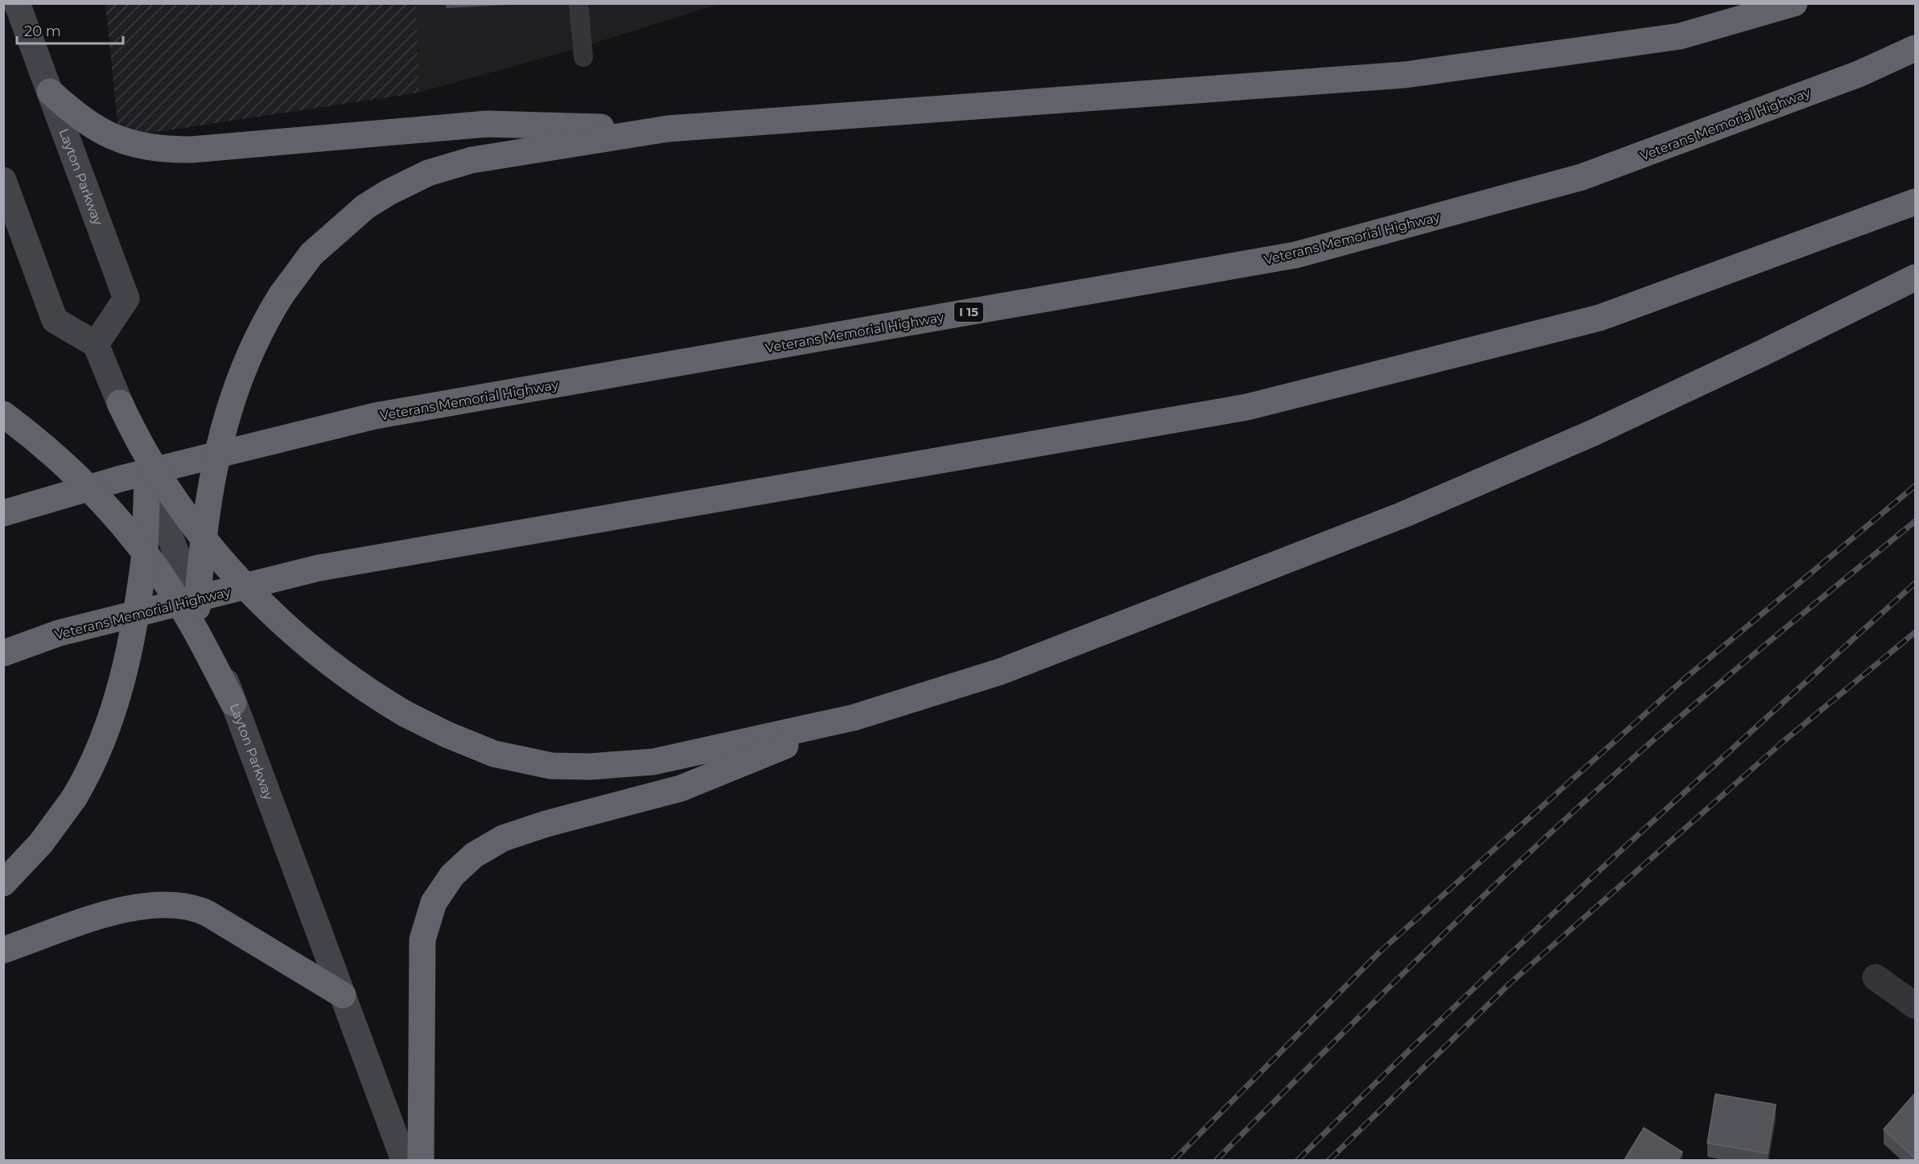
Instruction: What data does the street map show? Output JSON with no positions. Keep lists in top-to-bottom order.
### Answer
{
  "streets": {
    "highway": ["Veterans Memorial Highway", "I 15"],
    "main road": ["Layton Parkway"]
  },
  "scale_bar": "20 m"
}
